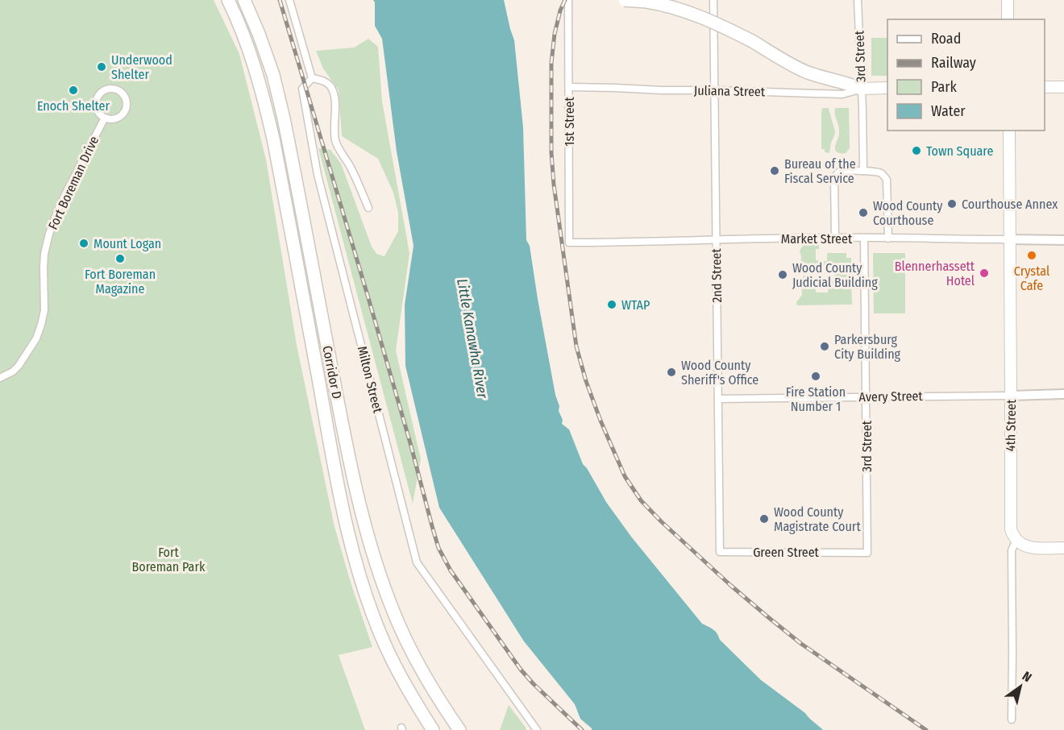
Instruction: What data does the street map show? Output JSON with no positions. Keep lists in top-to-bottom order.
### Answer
{
  "streets": {
    "highway": ["Corridor D"],
    "main road": ["Juliana Street", "4th Street"],
    "street": [
      "3rd Street",
      "1st Street",
      "Fort Boreman Drive",
      "Market Street",
      "2nd Street",
      "Milton Street",
      "Avery Street",
      "Green Street"
    ]
  },
  "crossings": [
    ["3rd Street", "Juliana Street"],
    ["3rd Street", "Market Street"],
    ["3rd Street", "Avery Street"],
    ["3rd Street", "Green Street"],
    ["Juliana Street", "1st Street"],
    ["Juliana Street", "2nd Street"],
    ["1st Street", "Market Street"],
    ["Market Street", "2nd Street"],
    ["Market Street", "4th Street"],
    ["2nd Street", "Avery Street"],
    ["2nd Street", "Green Street"],
    ["Avery Street", "4th Street"]
  ],
  "water": ["Little Kanawha River"],
  "parks": ["Fort Boreman Park"],
  "places": [
    "Underwood Shelter",
    "Enoch Shelter",
    "Town Square",
    "Bureau of the Fiscal Service",
    "Courthouse Annex",
    "Wood County Courthouse",
    "Mount Logan",
    "Crystal Cafe",
    "Fort Boreman Magazine",
    "Blennerhassett Hotel",
    "Wood County Judicial Building",
    "WTAP",
    "Parkersburg City Building",
    "Wood County Sheriff's Office",
    "Fire Station Number 1",
    "Wood County Magistrate Court"
  ],
  "legend": [
    "Road",
    "Railway",
    "Park",
    "Water"
  ],
  "north": "top right"
}
